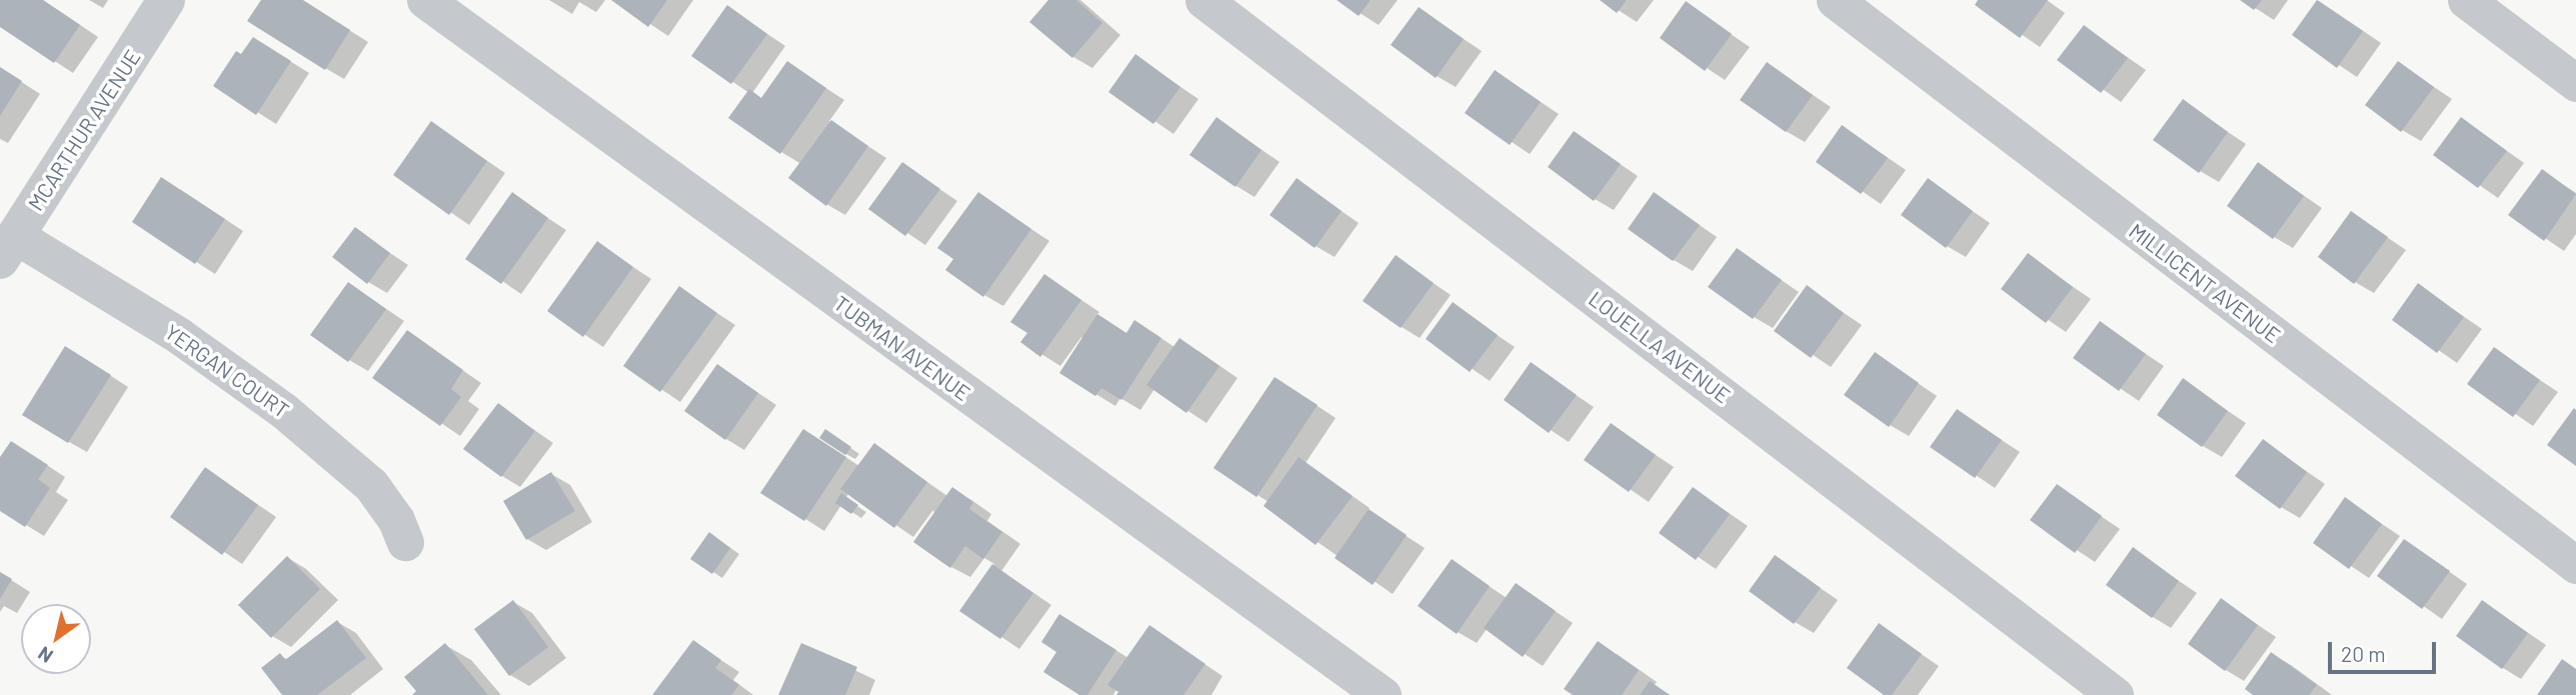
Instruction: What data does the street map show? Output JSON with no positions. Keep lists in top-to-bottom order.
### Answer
{
  "streets": {
    "street": [
      "MCARTHUR AVENUE",
      "MILLICENT AVENUE",
      "LOUELLA AVENUE",
      "TUBMAN AVENUE",
      "YERGAN COURT"
    ]
  },
  "crossings": [
    ["MCARTHUR AVENUE", "YERGAN COURT"]
  ],
  "scale_bar": "20 m",
  "north": "bottom left"
}
